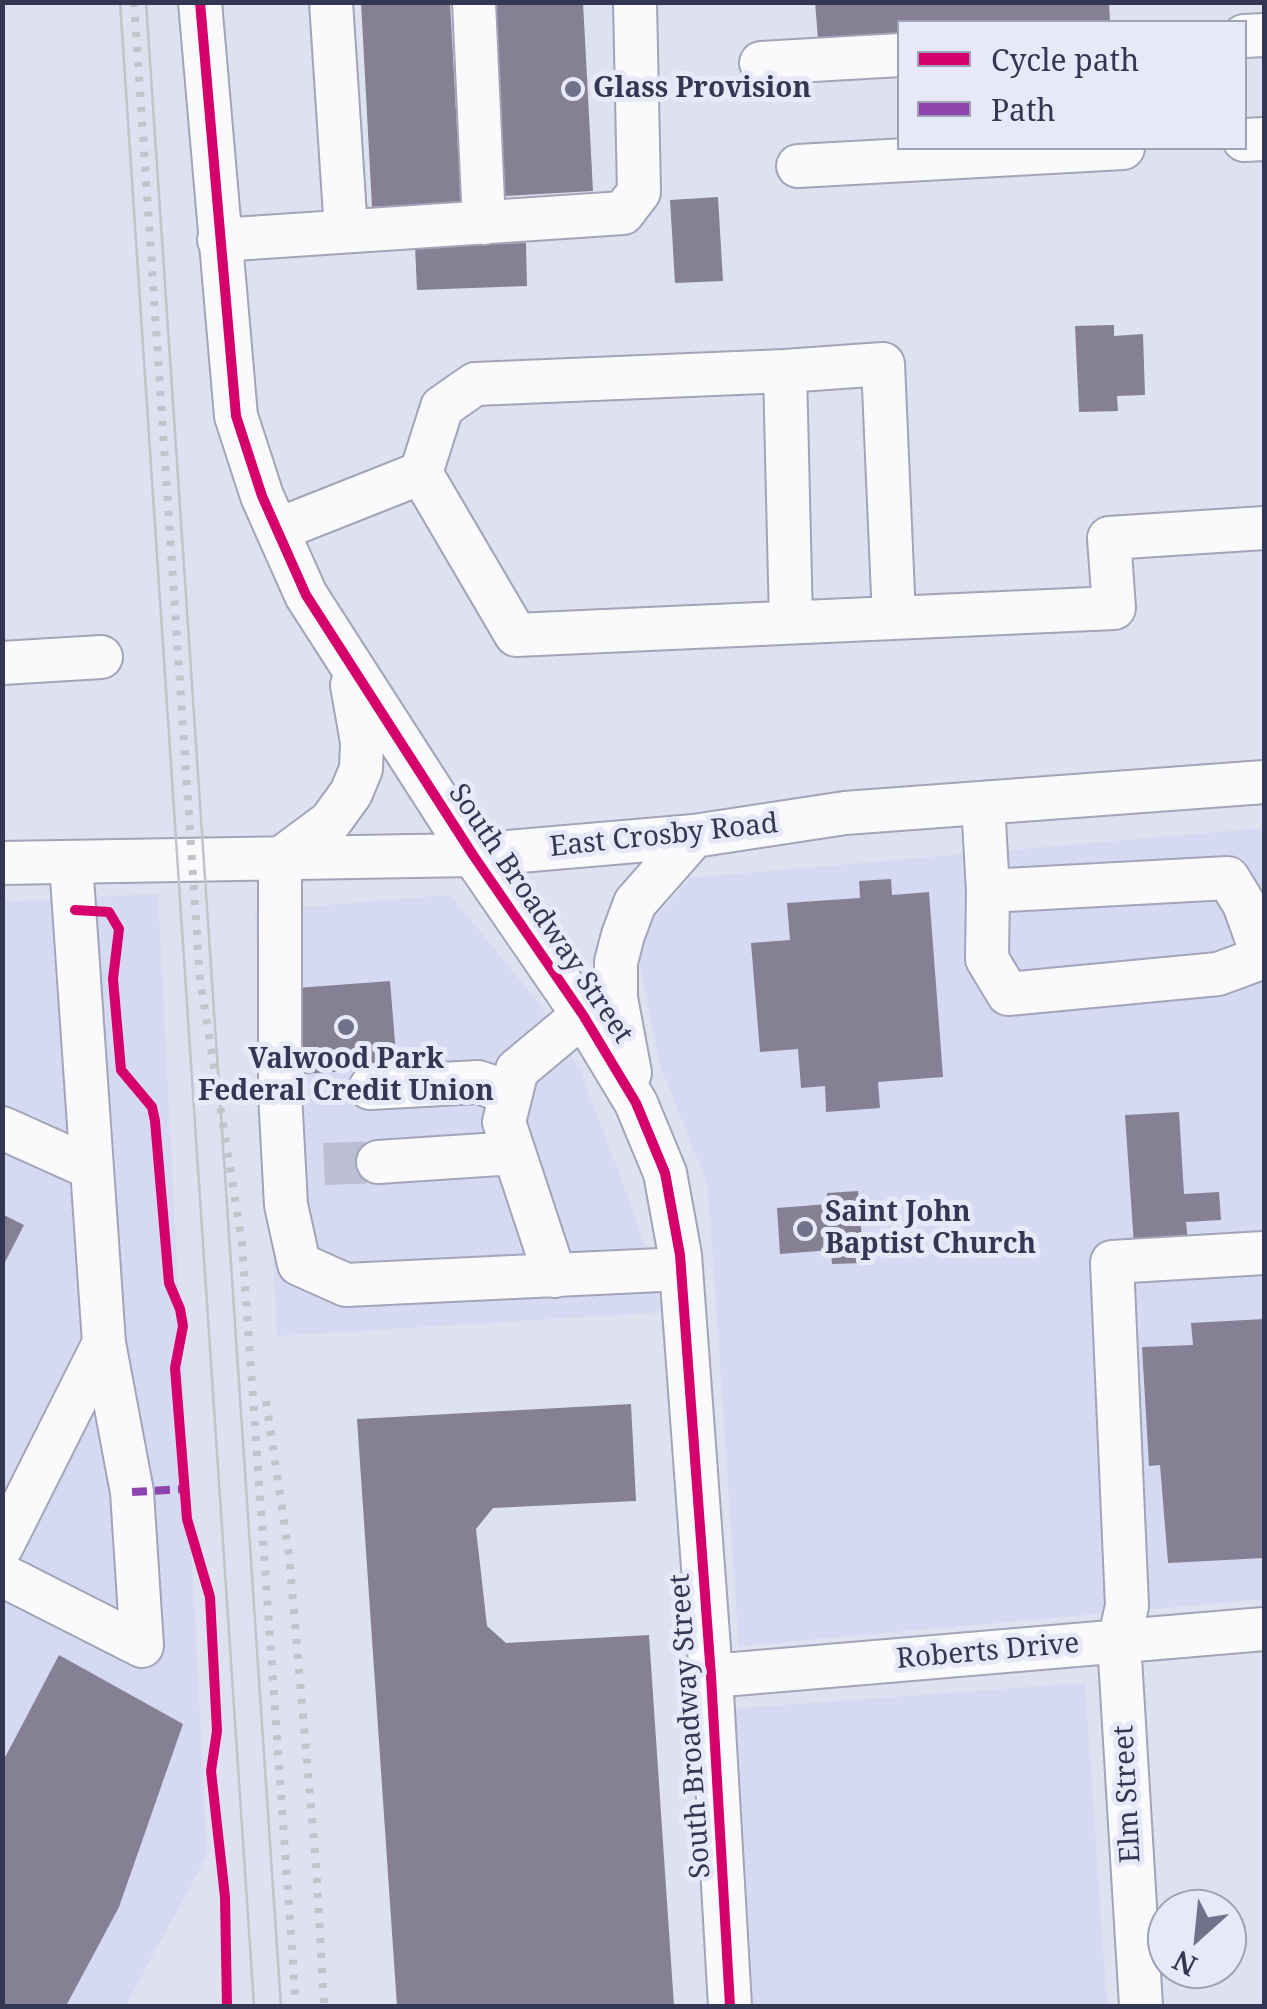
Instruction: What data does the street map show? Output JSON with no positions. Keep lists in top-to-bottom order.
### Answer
{
  "streets": {
    "street": [
      "East Crosby Road",
      "South Broadway Street",
      "Roberts Drive",
      "Elm Street"
    ]
  },
  "crossings": [
    ["East Crosby Road", "South Broadway Street"],
    ["South Broadway Street", "Roberts Drive"],
    ["Roberts Drive", "Elm Street"]
  ],
  "places": ["Glass Provision", "Valwood Park Federal Credit Union", "Saint John Baptist Church"],
  "legend": ["Cycle path", "Path"],
  "north": "bottom left"
}
